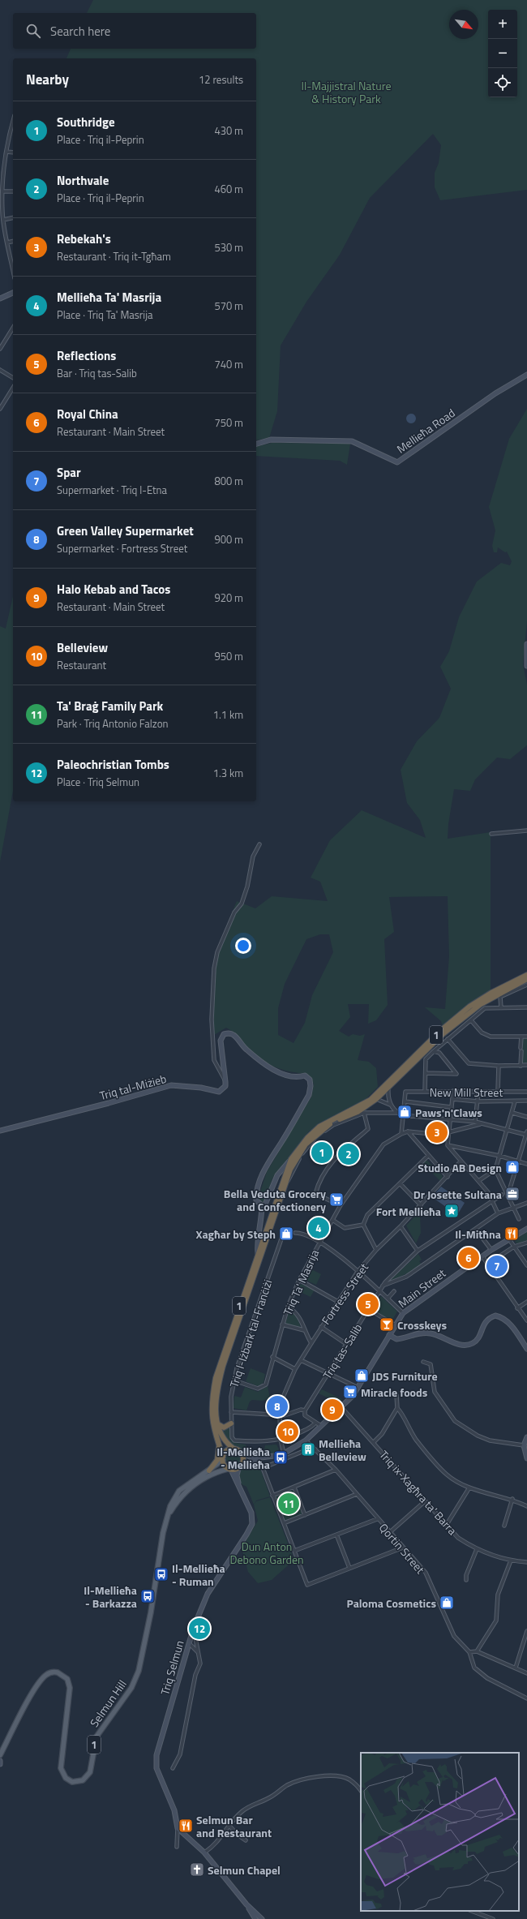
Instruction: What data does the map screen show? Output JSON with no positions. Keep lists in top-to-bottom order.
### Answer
{
  "streets": {
    "highway": ["1"],
    "main road": ["Selmun Hill"],
    "street": [
      "Triq tal-Miżieb",
      "New Mill Street",
      "Triq Ta' Masrija",
      "Main Street",
      "Fortress Street",
      "Triq l-Iżbark tal-Franċiżi",
      "Triq tas-Salib",
      "Triq ix-Xagħra ta' Barra",
      "Qortin Street",
      "Triq Selmun"
    ]
  },
  "crossings": [
    ["1", "Main Street"],
    ["1", "Triq Selmun"],
    ["1", "Selmun Hill"],
    ["Triq Ta' Masrija", "Triq l-Iżbark tal-Franċiżi"],
    ["Main Street", "Fortress Street"],
    ["Main Street", "Triq ix-Xagħra ta' Barra"],
    ["Main Street", "Qortin Street"],
    ["Main Street", "Triq Selmun"],
    ["Main Street", "Selmun Hill"],
    ["Fortress Street", "Triq l-Iżbark tal-Franċiżi"],
    ["Triq Selmun", "Selmun Hill"]
  ],
  "parks": ["Il-Majjistral Nature & History Park", "Dun Anton Debono Garden"],
  "places": {
    "shop": [
      "Paws'n'Claws",
      "Studio AB Design",
      "Xagħar by Steph",
      "JDS Furniture",
      "Paloma Cosmetics"
    ],
    "office": ["Dr Josette Sultana"],
    "supermarket": ["Bella Veduta Grocery and Confectionery", "Miracle foods"],
    "place": ["Fort Mellieħa"],
    "restaurant": ["Il-Mitħna", "Selmun Bar and Restaurant"],
    "bar": ["Crosskeys"],
    "building": ["Mellieħa Belleview"],
    "bus stop": ["Il-Mellieħa - Mellieħa", "Il-Mellieħa - Ruman", "Il-Mellieħa - Barkazza"],
    "church": ["Selmun Chapel"]
  },
  "north": "bottom right",
  "page": {
    "map_buttons": ["+", "−"],
    "search": "Search here",
    "heading": ["Nearby", "12 results"],
    "list": [
      {
        "mark": "1",
        "name": "Southridge",
        "note": "Place · Triq il-Peprin",
        "value": "430 m"
      },
      {
        "mark": "2",
        "name": "Northvale",
        "note": "Place · Triq il-Peprin",
        "value": "460 m"
      },
      {
        "mark": "3",
        "name": "Rebekah's",
        "note": "Restaurant · Triq it-Tgħam",
        "value": "530 m"
      },
      {
        "mark": "4",
        "name": "Mellieħa Ta' Masrija",
        "note": "Place · Triq Ta' Masrija",
        "value": "570 m"
      },
      {
        "mark": "5",
        "name": "Reflections",
        "note": "Bar · Triq tas-Salib",
        "value": "740 m"
      },
      {
        "mark": "6",
        "name": "Royal China",
        "note": "Restaurant · Main Street",
        "value": "750 m"
      },
      {
        "mark": "7",
        "name": "Spar",
        "note": "Supermarket · Triq l-Etna",
        "value": "800 m"
      },
      {
        "mark": "8",
        "name": "Green Valley Supermarket",
        "note": "Supermarket · Fortress Street",
        "value": "900 m"
      },
      {
        "mark": "9",
        "name": "Halo Kebab and Tacos",
        "note": "Restaurant · Main Street",
        "value": "920 m"
      },
      {
        "mark": "10",
        "name": "Belleview",
        "note": "Restaurant",
        "value": "950 m"
      },
      {
        "mark": "11",
        "name": "Ta' Braġ Family Park",
        "note": "Park · Triq Antonio Falzon",
        "value": "1.1 km"
      },
      {
        "mark": "12",
        "name": "Paleochristian Tombs",
        "note": "Place · Triq Selmun",
        "value": "1.3 km"
      }
    ],
    "pins": [
      "3",
      "1",
      "2",
      "4",
      "6",
      "7",
      "5",
      "8",
      "9",
      "10",
      "11",
      "12"
    ]
  }
}
